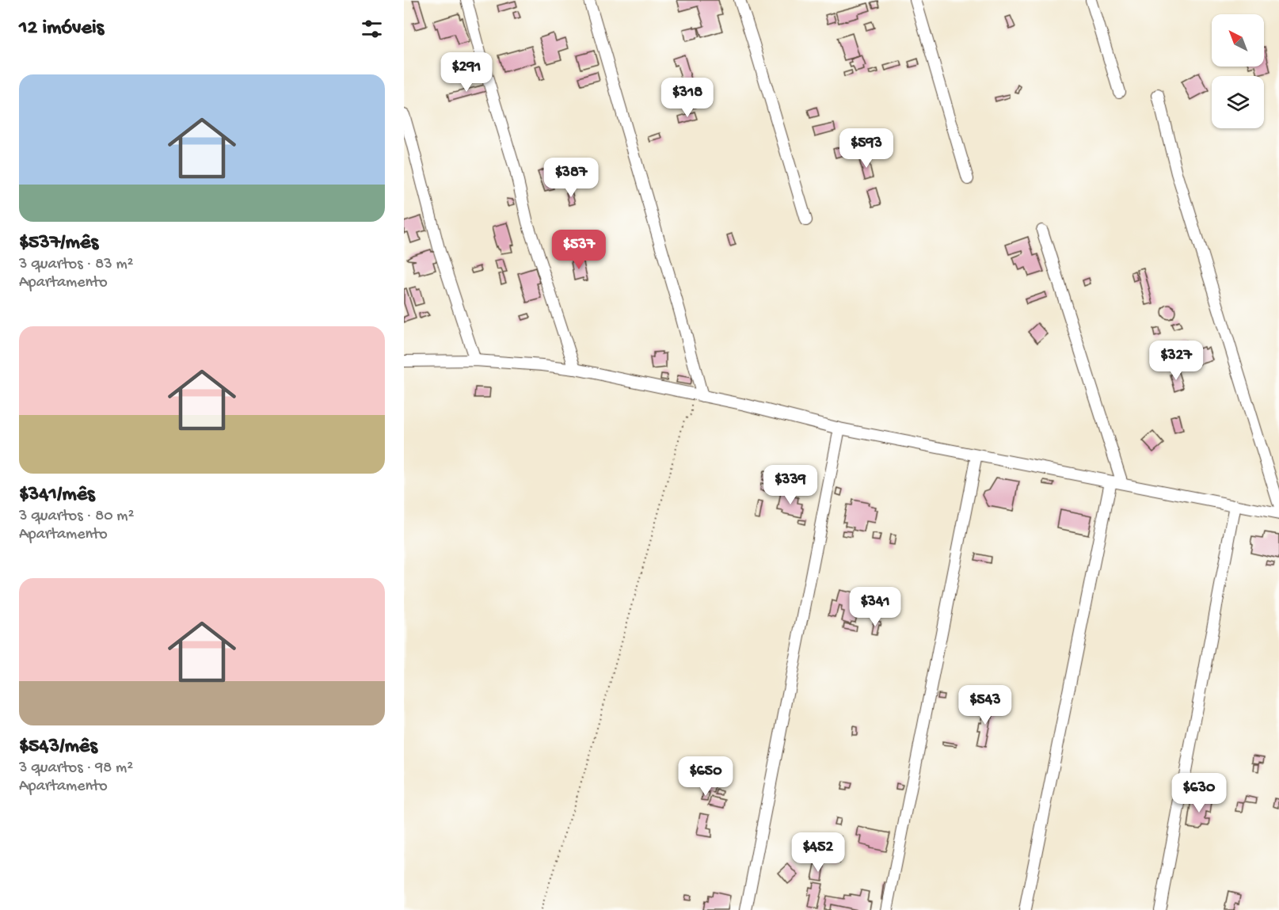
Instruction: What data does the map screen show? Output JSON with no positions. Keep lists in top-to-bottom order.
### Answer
{
  "north": "top left",
  "page": {
    "heading": "12 imóveis",
    "price": [
      "$291",
      "$318",
      "$593",
      "$387",
      "$537",
      "$327",
      "$339",
      "$341",
      "$543",
      "$650",
      "$630",
      "$452"
    ],
    "list": [
      {
        "name": "$537/mês",
        "note": "3 quartos · 83 m² · Apartamento"
      },
      {
        "name": "$341/mês",
        "note": "3 quartos · 80 m² · Apartamento"
      },
      {
        "name": "$543/mês",
        "note": "3 quartos · 98 m² · Apartamento"
      }
    ]
  }
}
